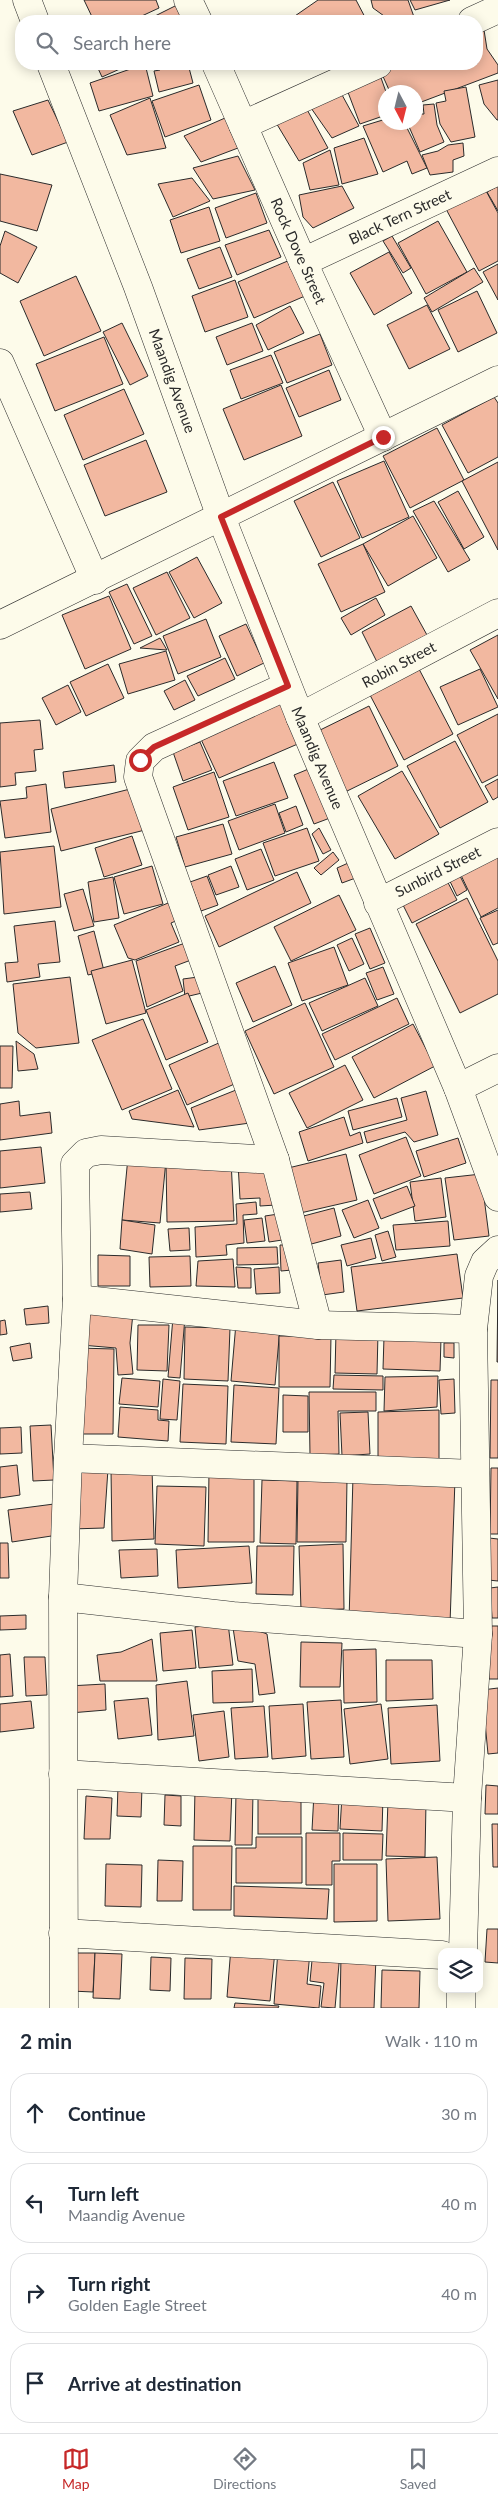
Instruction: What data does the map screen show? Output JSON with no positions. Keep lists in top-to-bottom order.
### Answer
{
  "streets": {
    "street": [
      "Black Tern Street",
      "Rock Dove Street",
      "Maandig Avenue",
      "Robin Street",
      "Sunbird Street"
    ]
  },
  "crossings": [
    ["Black Tern Street", "Rock Dove Street"],
    ["Maandig Avenue", "Robin Street"],
    ["Maandig Avenue", "Sunbird Street"]
  ],
  "north": "bottom",
  "page": {
    "search": "Search here",
    "heading": ["2 min", "Walk · 110 m"],
    "list": [
      ["Continue", "30 m"],
      ["Turn left", "Maandig Avenue", "40 m"],
      ["Turn right", "Golden Eagle Street", "40 m"],
      "Arrive at destination"
    ],
    "nav": ["Map", "Directions", "Saved"]
  }
}
